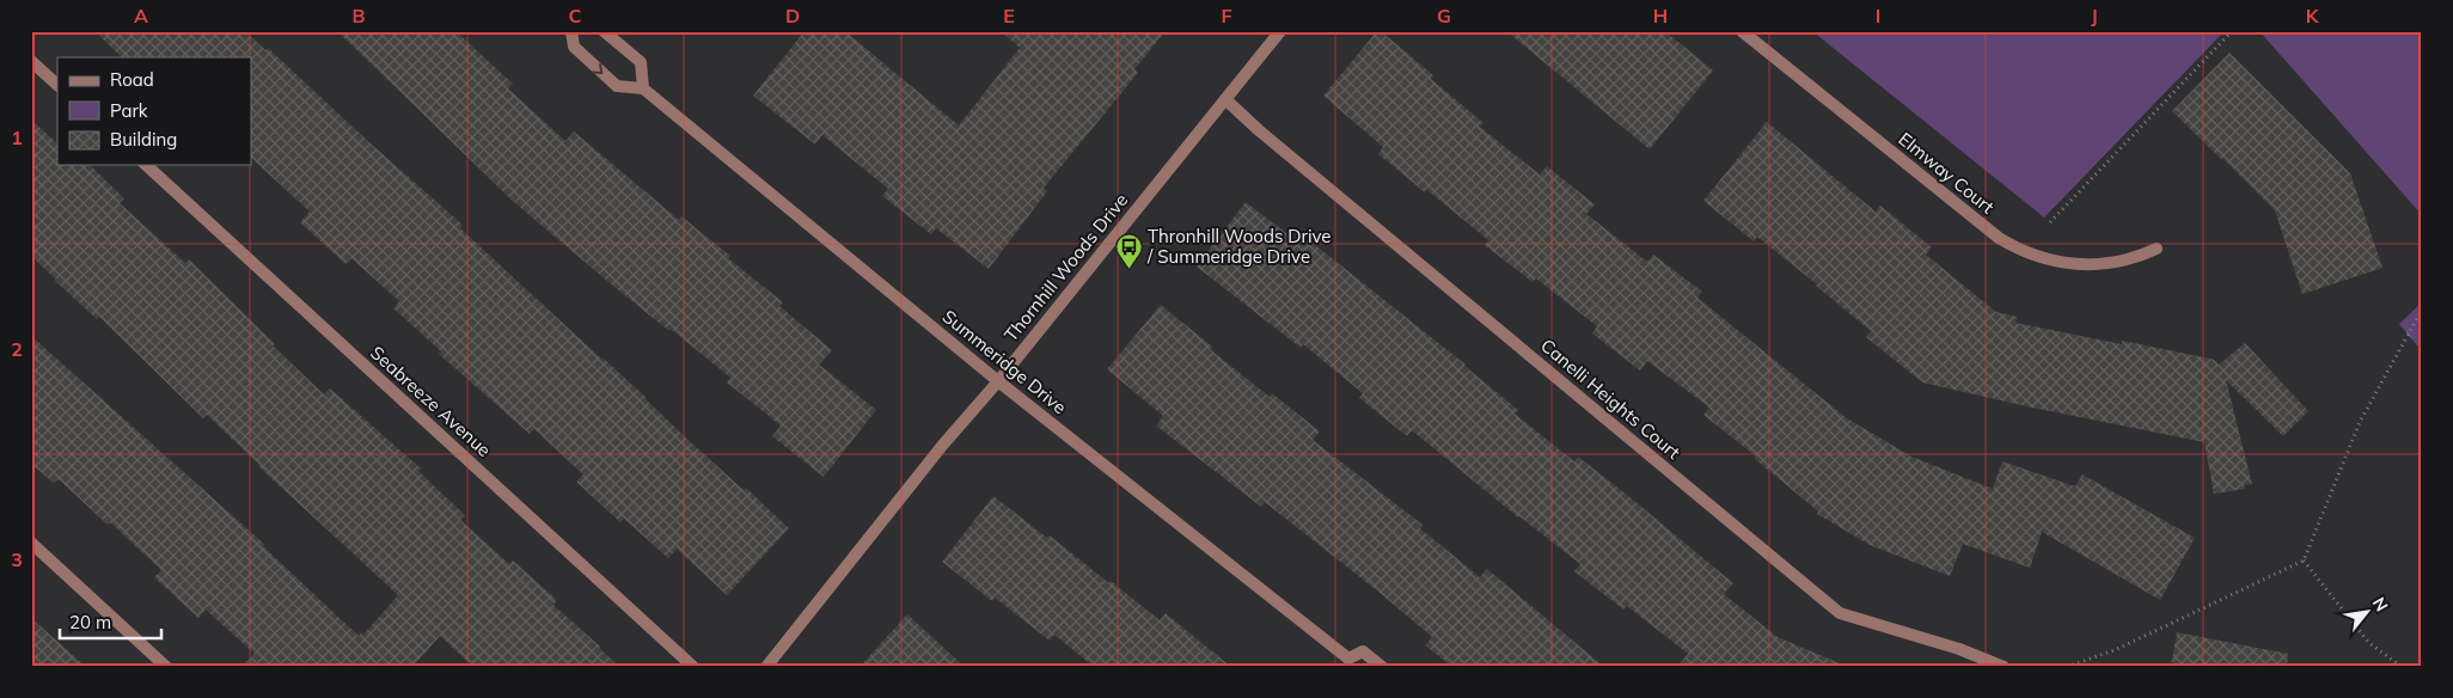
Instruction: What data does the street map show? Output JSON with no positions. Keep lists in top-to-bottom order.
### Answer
{
  "streets": {
    "street": [
      "Elmway Court",
      "Thornhill Woods Drive",
      "Summeridge Drive",
      "Canelli Heights Court",
      "Seabreeze Avenue"
    ]
  },
  "crossings": [
    ["Thornhill Woods Drive", "Summeridge Drive"],
    ["Thornhill Woods Drive", "Canelli Heights Court"]
  ],
  "places": {
    "bus stop": ["Thronhill Woods Drive / Summeridge Drive"]
  },
  "legend": ["Road", "Park", "Building"],
  "scale_bar": "20 m",
  "north": "top right",
  "grid": {
    "columns": [
      "A",
      "B",
      "C",
      "D",
      "E",
      "F",
      "G",
      "H",
      "I",
      "J",
      "K"
    ],
    "rows": ["1", "2", "3"]
  }
}
